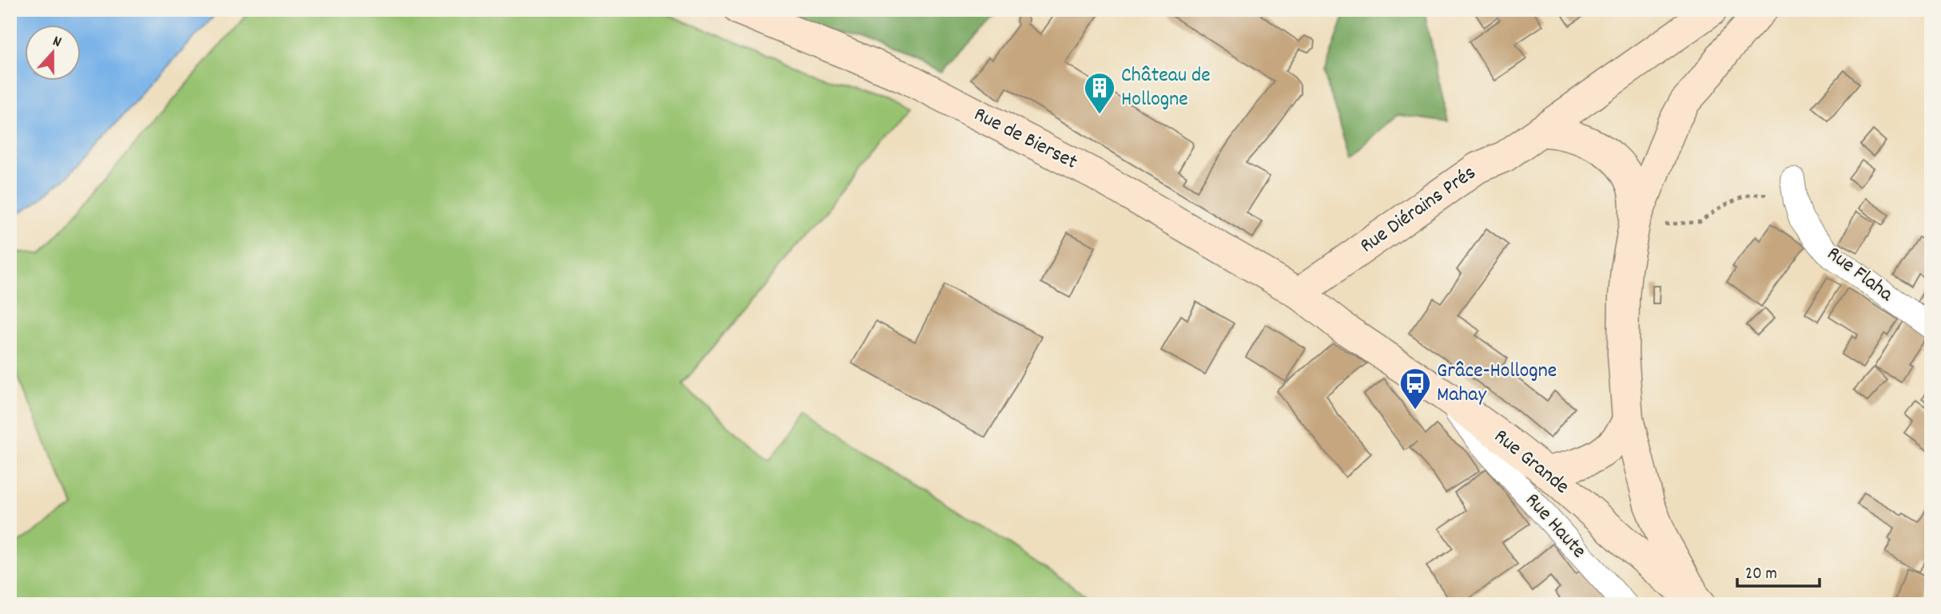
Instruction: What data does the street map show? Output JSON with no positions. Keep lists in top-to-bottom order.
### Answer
{
  "streets": {
    "main road": ["Rue de Bierset", "Rue Diérains Prés", "Rue Grande"],
    "street": ["Rue Flaha", "Rue Haute"]
  },
  "crossings": [
    ["Rue de Bierset", "Rue Diérains Prés"],
    ["Rue de Bierset", "Rue Grande"],
    ["Rue Diérains Prés", "Rue Grande"],
    ["Rue Grande", "Rue Haute"]
  ],
  "places": {
    "building": ["Château de Hollogne"],
    "bus stop": ["Grâce-Hollogne Mahay"]
  },
  "scale_bar": "20 m",
  "north": "top"
}
